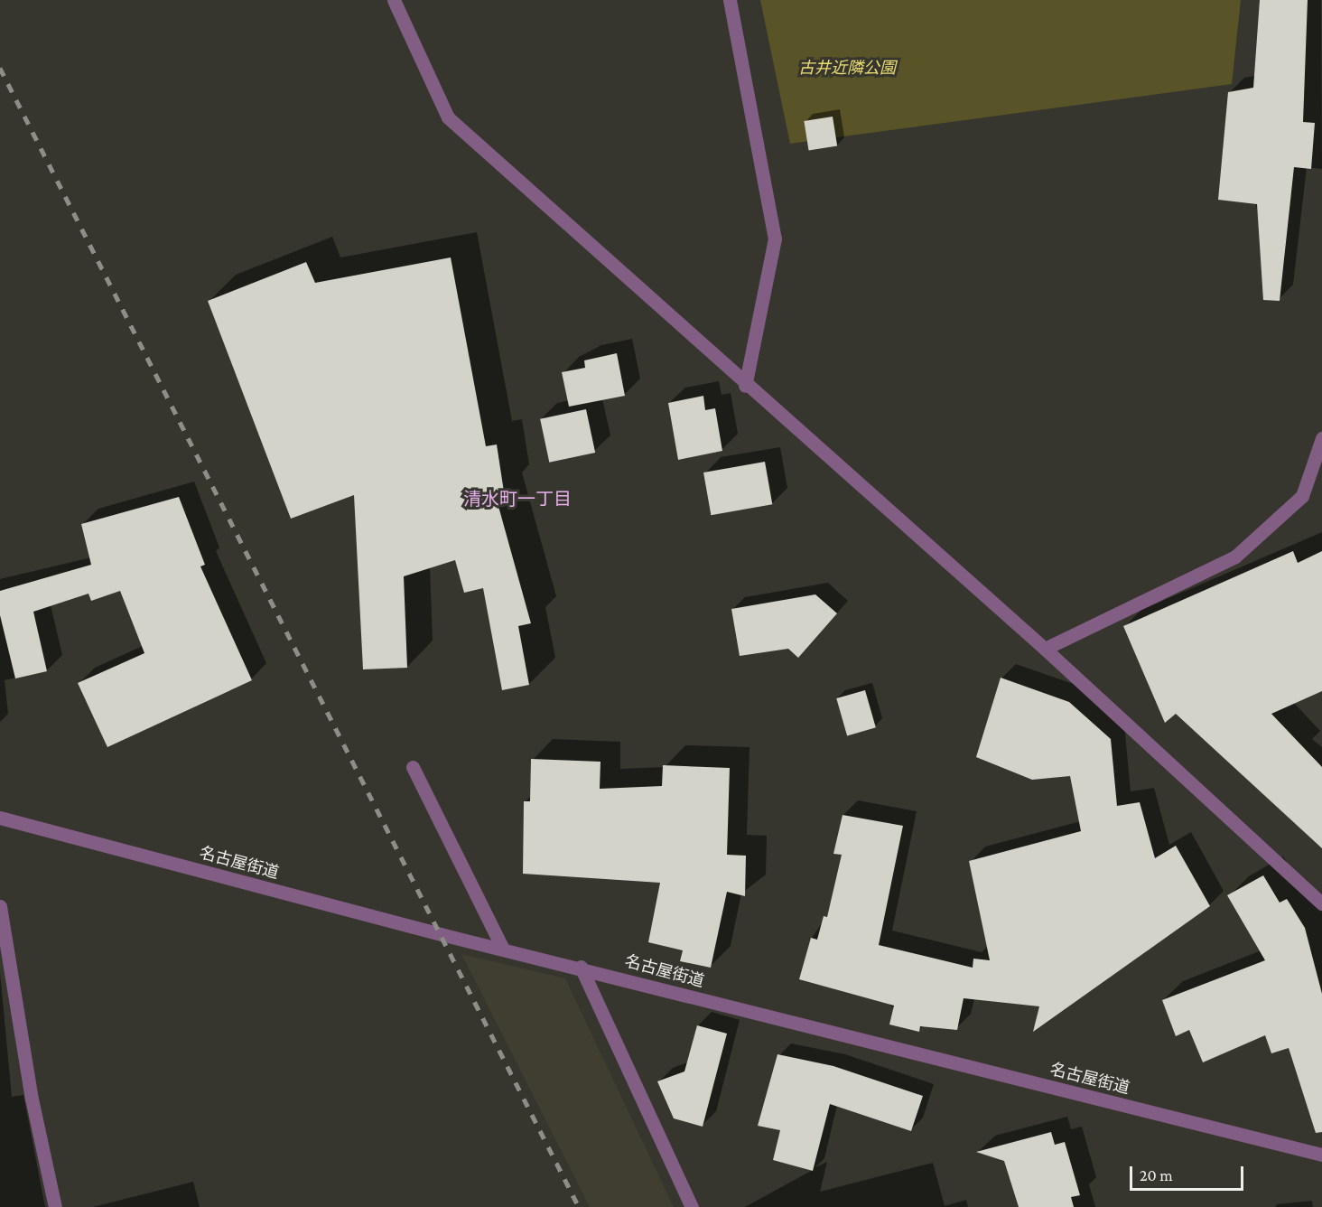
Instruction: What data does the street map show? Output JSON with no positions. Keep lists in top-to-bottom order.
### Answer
{
  "streets": {
    "street": ["名古屋街道"]
  },
  "districts": ["清水町一丁目"],
  "parks": ["古井近隣公園"],
  "scale_bar": "20 m"
}
